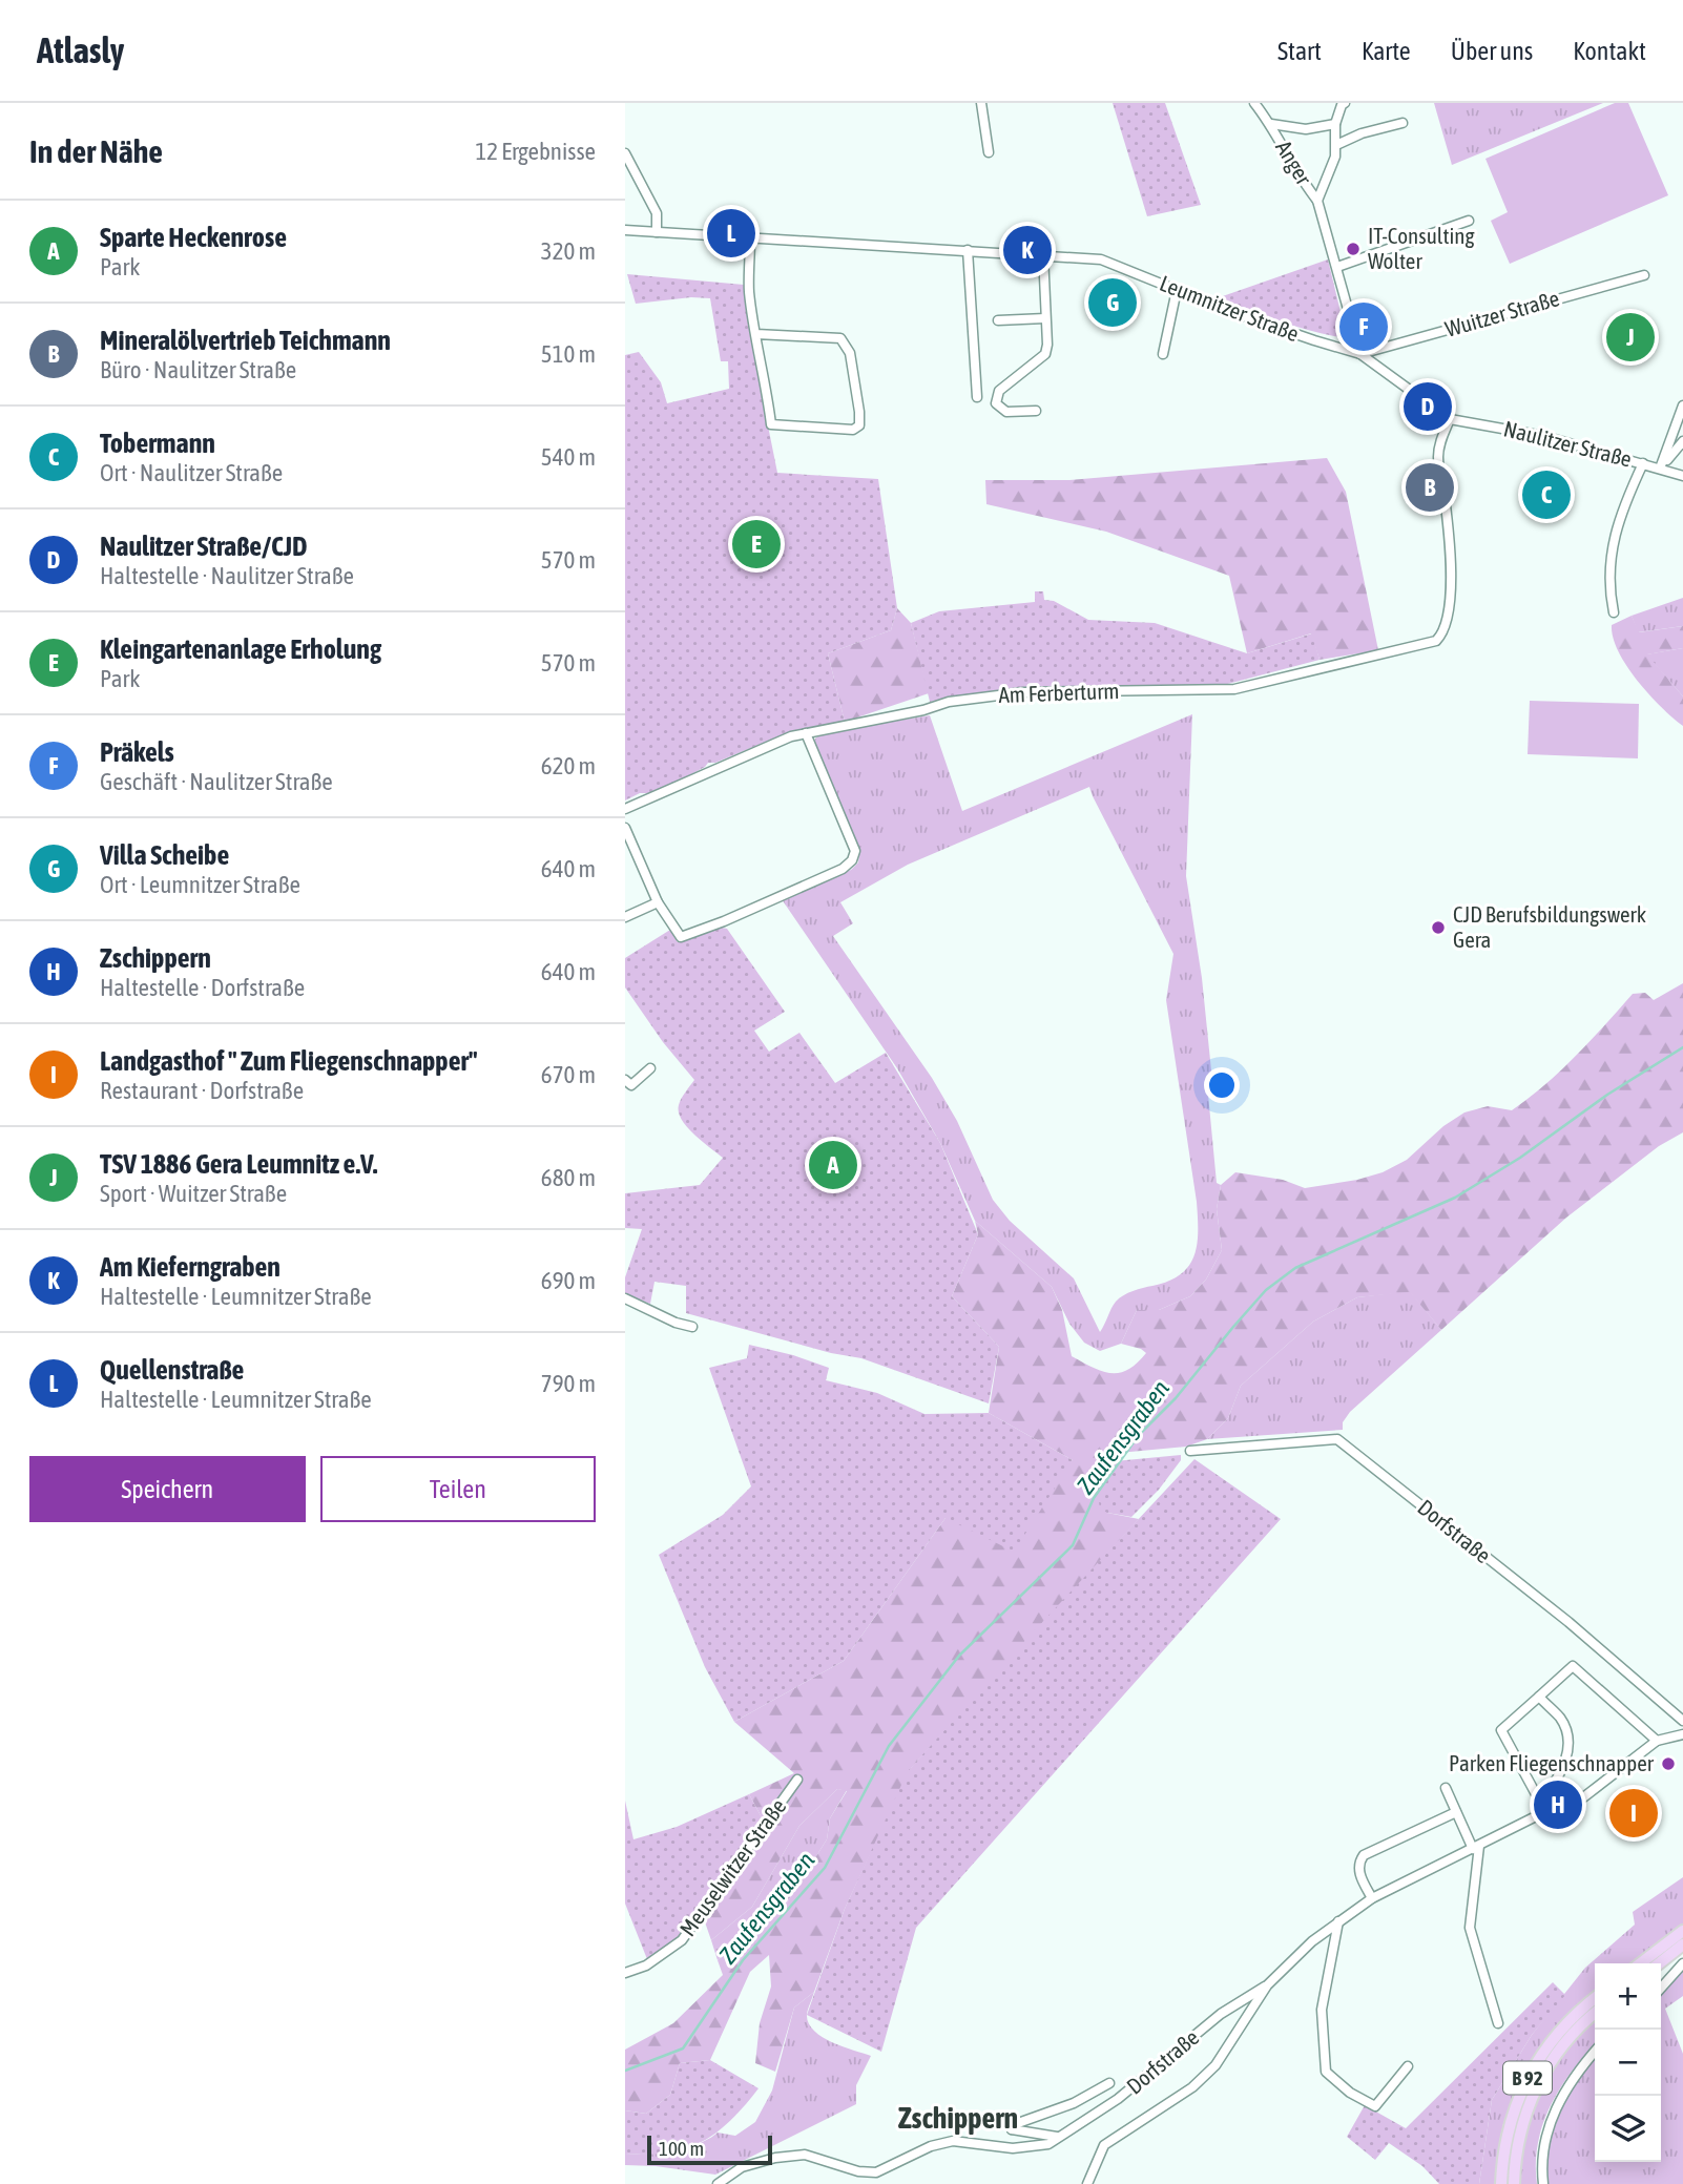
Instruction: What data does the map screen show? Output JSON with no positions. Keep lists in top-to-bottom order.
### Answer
{
  "streets": {
    "main road": ["B 92"],
    "street": [
      "Anger",
      "Leumnitzer Straße",
      "Wuitzer Straße",
      "Naulitzer Straße",
      "Am Ferberturm",
      "Dorfstraße",
      "Meuselwitzer Straße"
    ]
  },
  "crossings": [
    ["Leumnitzer Straße", "Wuitzer Straße"],
    ["Leumnitzer Straße", "Naulitzer Straße"],
    ["Wuitzer Straße", "Naulitzer Straße"],
    ["Naulitzer Straße", "Am Ferberturm"]
  ],
  "districts": ["Zschippern"],
  "water": ["Zaufensgraben"],
  "places": ["IT-Consulting Wolter", "CJD Berufsbildungswerk Gera", "Parken Fliegenschnapper"],
  "scale_bar": "100 m",
  "page": {
    "header": "Atlasly",
    "nav": [
      "Start",
      "Karte",
      "Über uns",
      "Kontakt"
    ],
    "heading": ["In der Nähe", "12 Ergebnisse"],
    "list": [
      {
        "mark": "A",
        "name": "Sparte Heckenrose",
        "note": "Park",
        "value": "320 m"
      },
      {
        "mark": "B",
        "name": "Mineralölvertrieb Teichmann",
        "note": "Büro · Naulitzer Straße",
        "value": "510 m"
      },
      {
        "mark": "C",
        "name": "Tobermann",
        "note": "Ort · Naulitzer Straße",
        "value": "540 m"
      },
      {
        "mark": "D",
        "name": "Naulitzer Straße/CJD",
        "note": "Haltestelle · Naulitzer Straße",
        "value": "570 m"
      },
      {
        "mark": "E",
        "name": "Kleingartenanlage Erholung",
        "note": "Park",
        "value": "570 m"
      },
      {
        "mark": "F",
        "name": "Präkels",
        "note": "Geschäft · Naulitzer Straße",
        "value": "620 m"
      },
      {
        "mark": "G",
        "name": "Villa Scheibe",
        "note": "Ort · Leumnitzer Straße",
        "value": "640 m"
      },
      {
        "mark": "H",
        "name": "Zschippern",
        "note": "Haltestelle · Dorfstraße",
        "value": "640 m"
      },
      {
        "mark": "I",
        "name": "Landgasthof \" Zum Fliegenschnapper\"",
        "note": "Restaurant · Dorfstraße",
        "value": "670 m"
      },
      {
        "mark": "J",
        "name": "TSV 1886 Gera Leumnitz e.V.",
        "note": "Sport · Wuitzer Straße",
        "value": "680 m"
      },
      {
        "mark": "K",
        "name": "Am Kieferngraben",
        "note": "Haltestelle · Leumnitzer Straße",
        "value": "690 m"
      },
      {
        "mark": "L",
        "name": "Quellenstraße",
        "note": "Haltestelle · Leumnitzer Straße",
        "value": "790 m"
      }
    ],
    "pins": [
      "L",
      "K",
      "G",
      "F",
      "J",
      "D",
      "B",
      "C",
      "E",
      "A",
      "H",
      "I"
    ],
    "buttons": ["Speichern", "Teilen"],
    "map_buttons": ["+", "−"],
    "scale": "100 m"
  }
}
